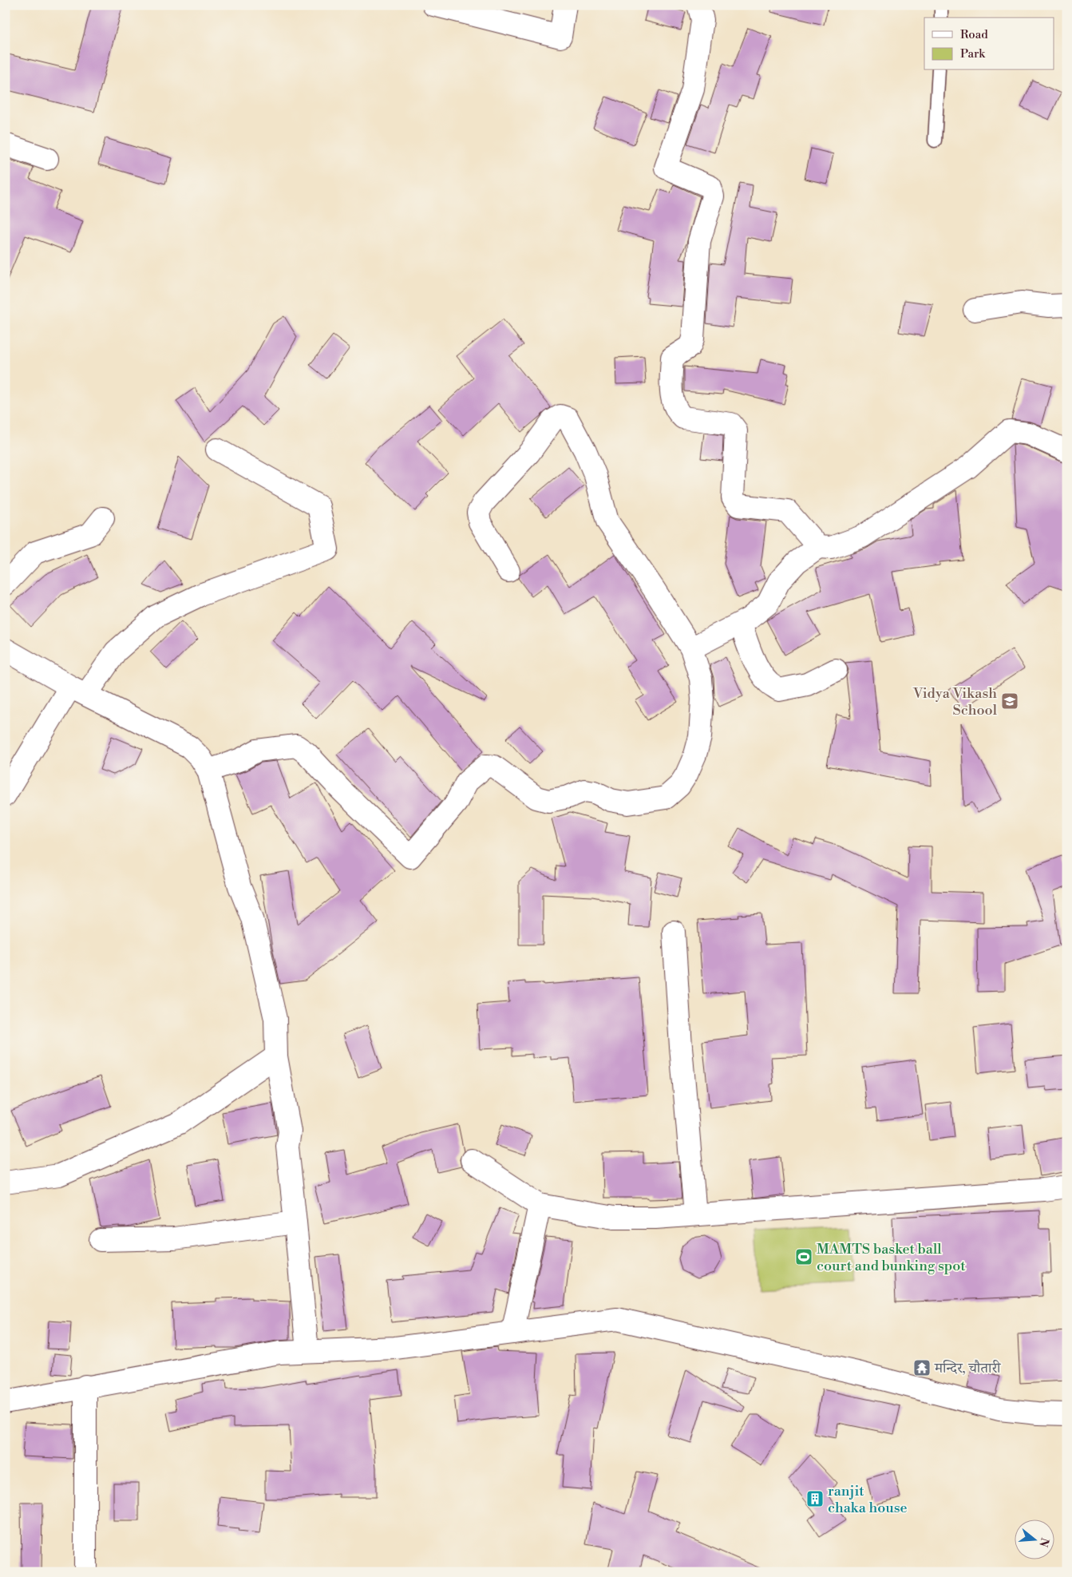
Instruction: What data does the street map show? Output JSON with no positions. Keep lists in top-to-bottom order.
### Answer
{
  "places": {
    "school or university": ["Vidya Vikash School"],
    "sports": ["MAMTS basket ball court and bunking spot"],
    "temple": ["मन्दिर, चौतारी"],
    "building": ["ranjit chaka house"]
  },
  "legend": ["Road", "Park"],
  "north": "right"
}
